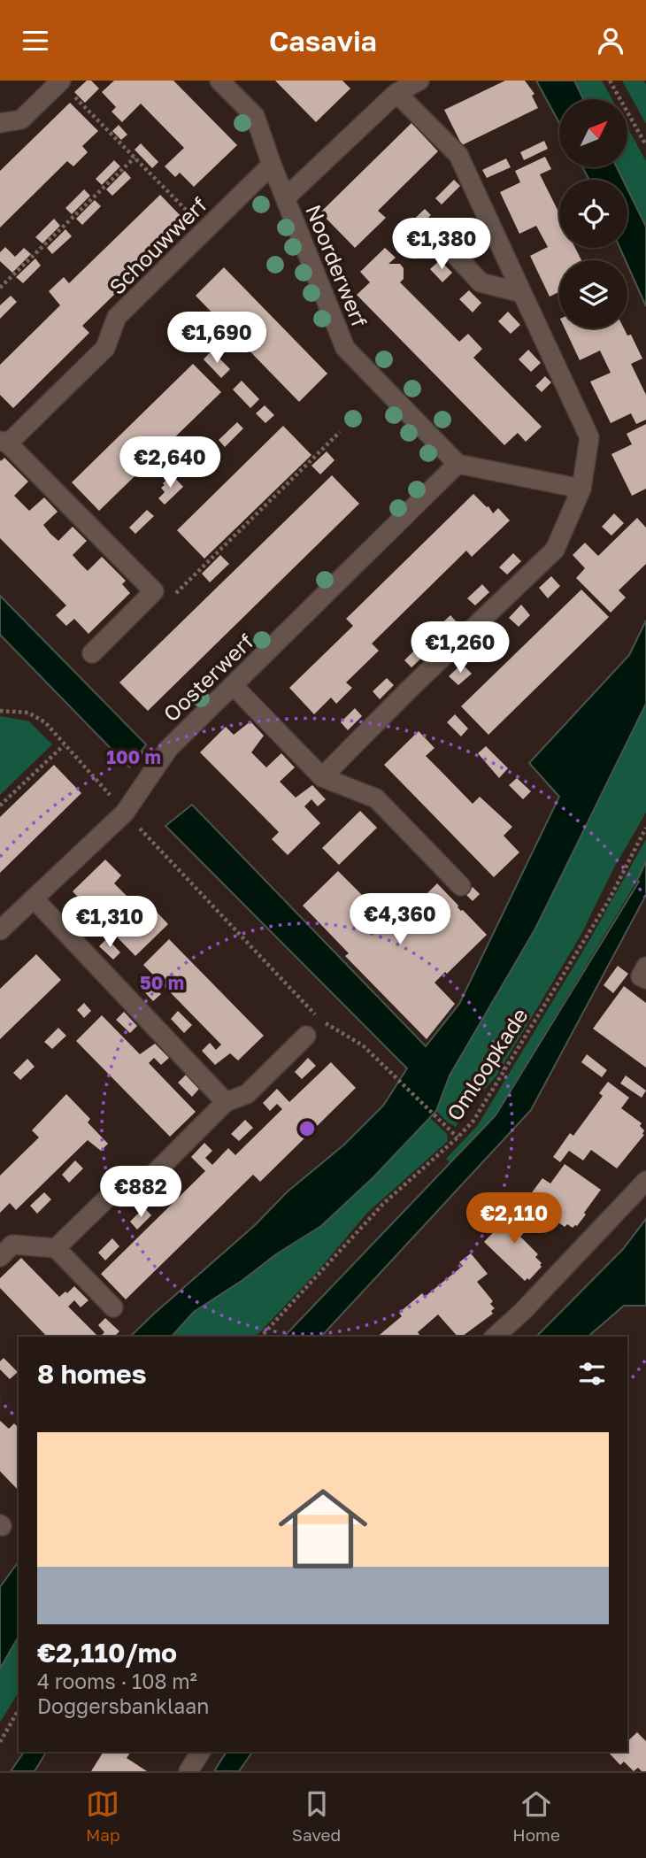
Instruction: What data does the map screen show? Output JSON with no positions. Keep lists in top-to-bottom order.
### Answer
{
  "streets": {
    "street": ["Schouwwerf", "Noorderwerf", "Oosterwerf"],
    "path": ["Omloopkade"]
  },
  "crossings": [
    ["Schouwwerf", "Noorderwerf"],
    ["Noorderwerf", "Oosterwerf"]
  ],
  "north": "top right",
  "page": {
    "header": "Casavia",
    "price": [
      "€1,380",
      "€1,690",
      "€2,640",
      "€1,260",
      "€4,360",
      "€1,310",
      "€882",
      "€2,110"
    ],
    "heading": "8 homes",
    "list": [
      {
        "name": "€2,110/mo",
        "note": "4 rooms · 108 m² · Doggersbanklaan"
      }
    ],
    "tabs": ["Map", "Saved", "Home"]
  },
  "rings": ["100 m", "50 m"]
}
